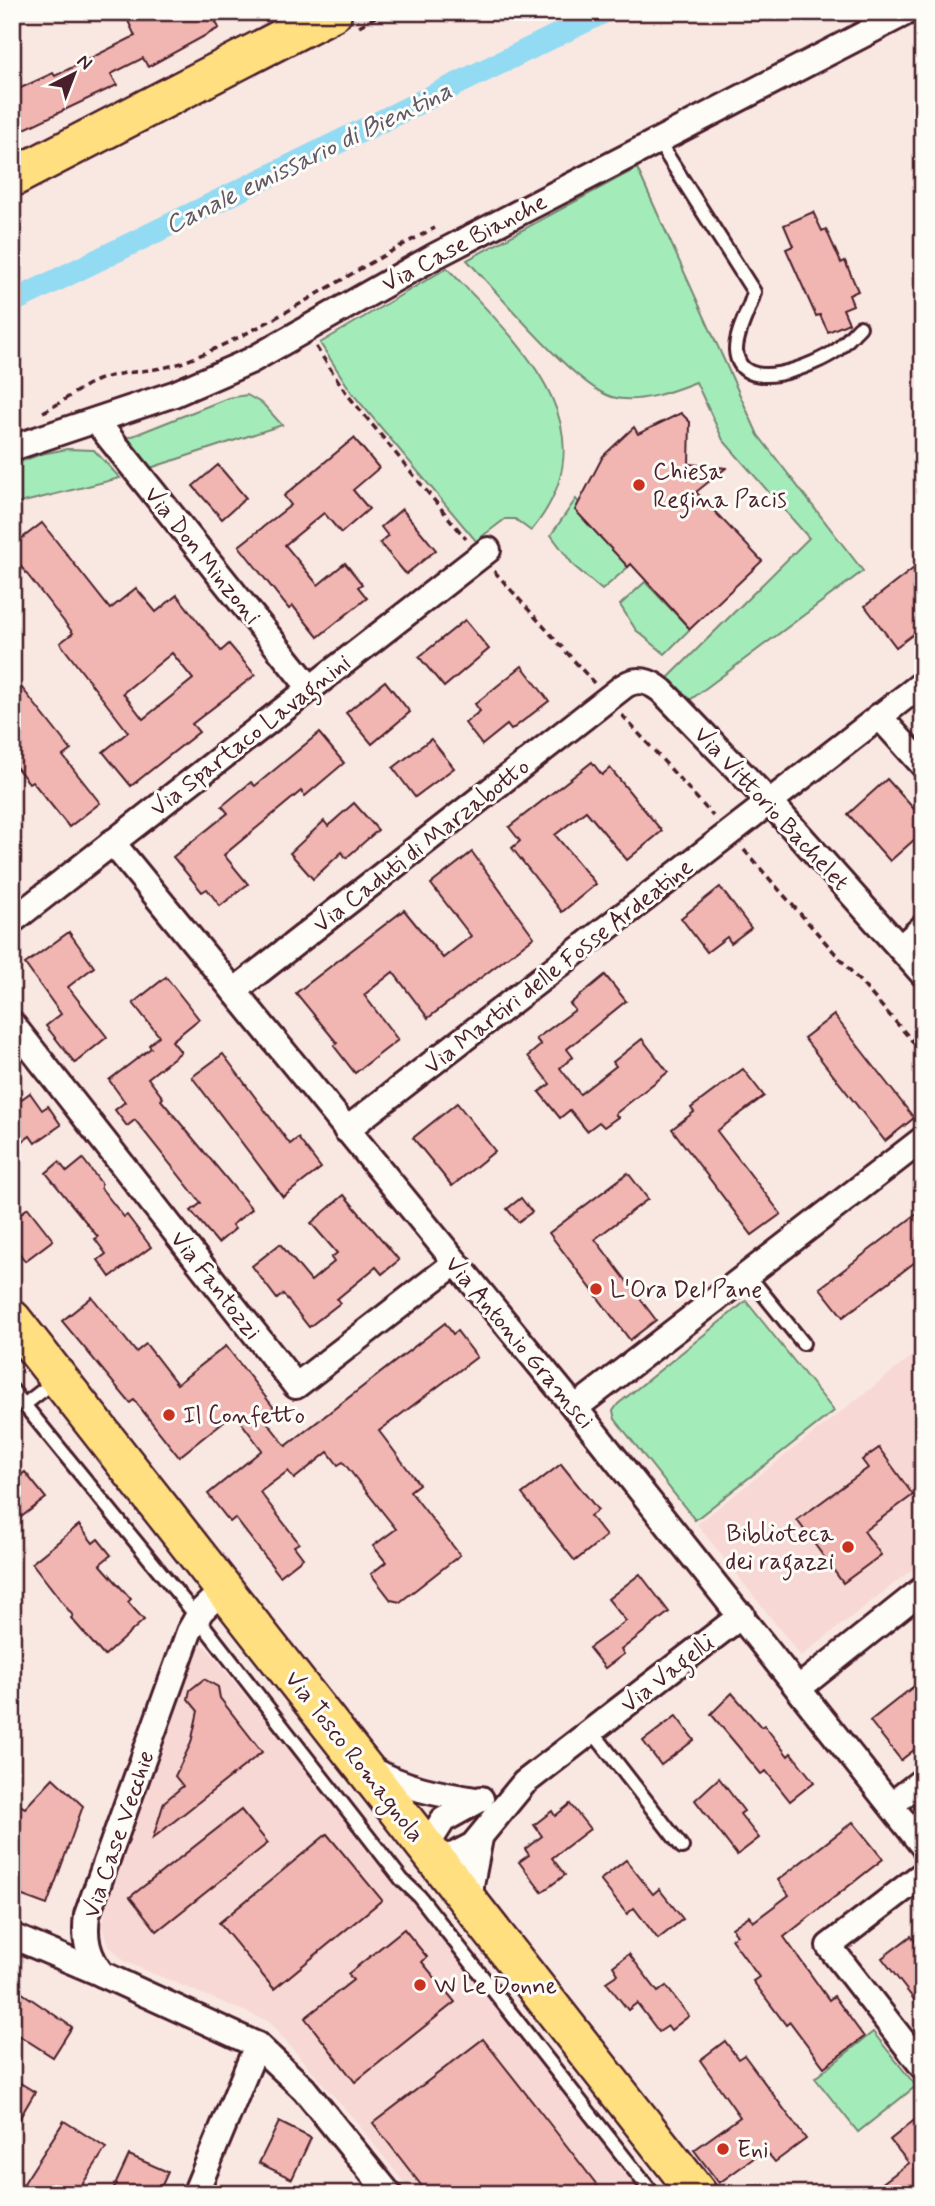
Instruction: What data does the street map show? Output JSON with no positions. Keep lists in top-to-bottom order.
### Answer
{
  "streets": {
    "main road": ["Via Tosco Romagnola"],
    "street": [
      "Via Case Bianche",
      "Via Don Minzoni",
      "Via Spartaco Lavagnini",
      "Via Vittorio Bachelet",
      "Via Caduti di Marzabotto",
      "Via Martiri delle Fosse Ardeatine",
      "Via Fantozzi",
      "Via Antonio Gramsci",
      "Via Vagelli",
      "Via Case Vecchie"
    ]
  },
  "crossings": [
    ["Via Case Bianche", "Via Don Minzoni"],
    ["Via Don Minzoni", "Via Spartaco Lavagnini"],
    ["Via Spartaco Lavagnini", "Via Antonio Gramsci"],
    ["Via Vittorio Bachelet", "Via Caduti di Marzabotto"],
    ["Via Vittorio Bachelet", "Via Martiri delle Fosse Ardeatine"],
    ["Via Caduti di Marzabotto", "Via Antonio Gramsci"],
    ["Via Martiri delle Fosse Ardeatine", "Via Antonio Gramsci"],
    ["Via Fantozzi", "Via Antonio Gramsci"],
    ["Via Antonio Gramsci", "Via Vagelli"],
    ["Via Vagelli", "Via Tosco Romagnola"],
    ["Via Tosco Romagnola", "Via Case Vecchie"]
  ],
  "water": ["Canale emissario di Bientina"],
  "places": [
    "Chiesa Regina Pacis",
    "L'Ora Del Pane",
    "Il Confetto",
    "Biblioteca dei ragazzi",
    "W Le Donne",
    "Eni"
  ],
  "north": "top right"
}
